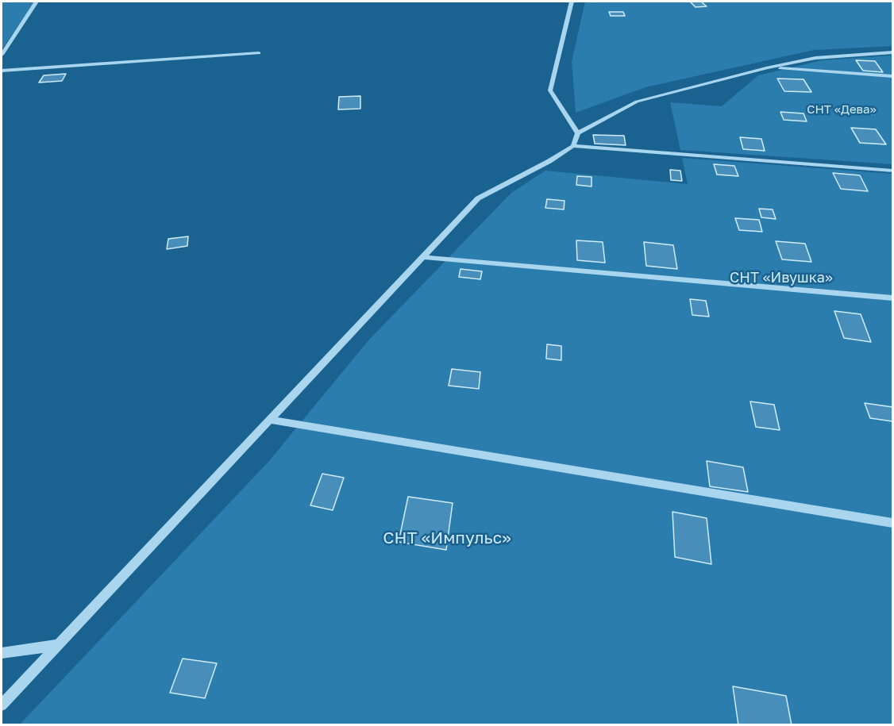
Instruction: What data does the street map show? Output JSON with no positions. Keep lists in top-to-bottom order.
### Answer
{
  "parks": ["СНТ «Дева»", "СНТ «Ивушка»", "СНТ «Импульс»"]
}
